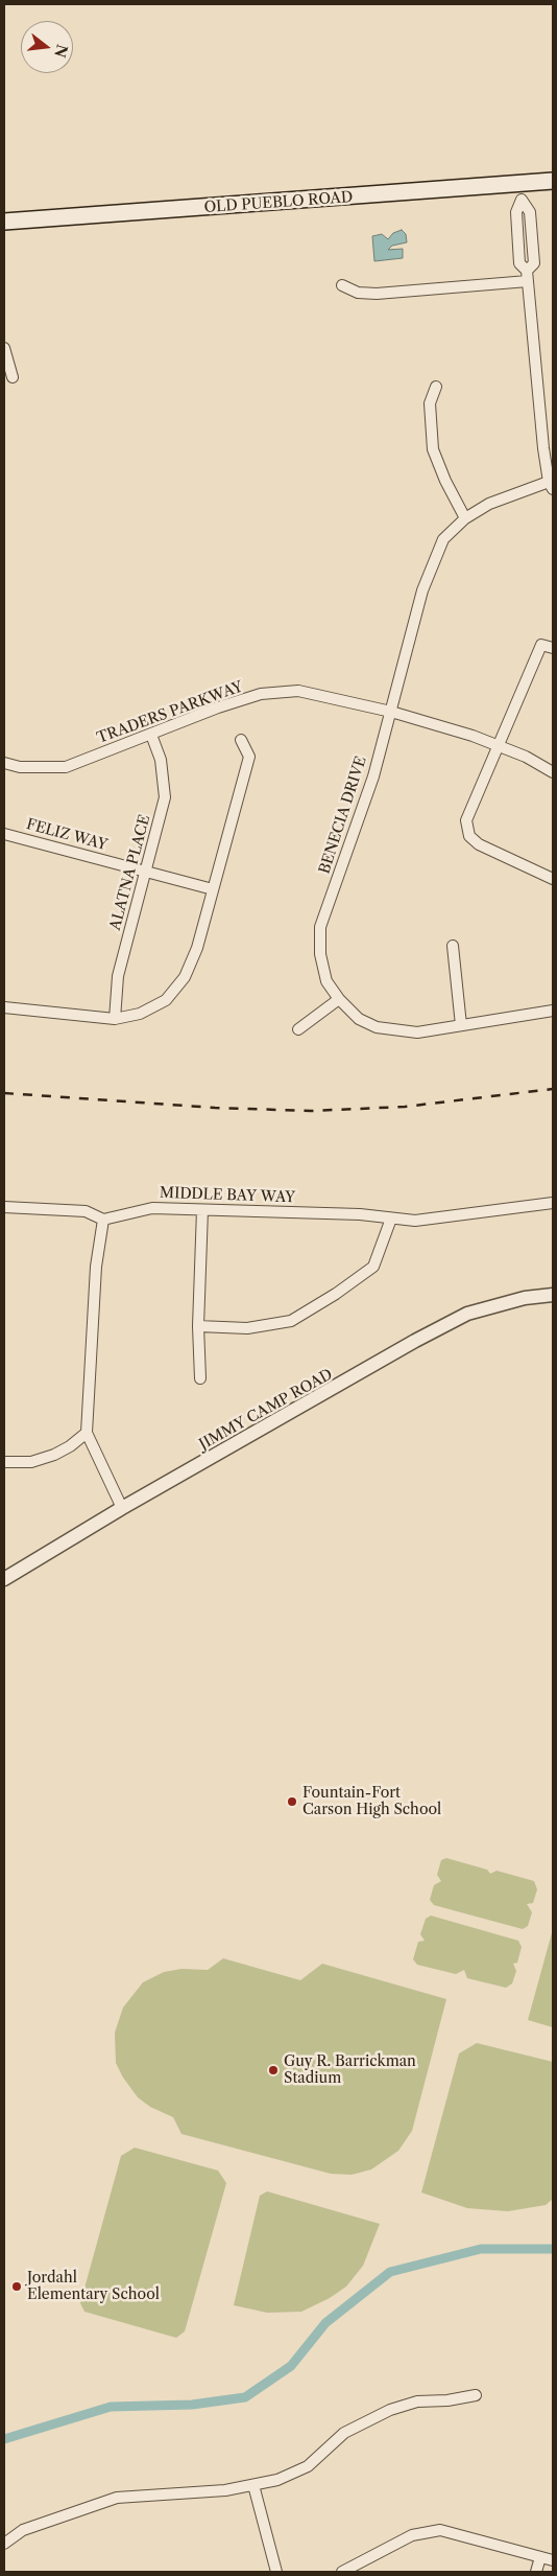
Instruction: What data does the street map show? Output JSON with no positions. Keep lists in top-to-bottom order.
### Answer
{
  "streets": {
    "main road": ["OLD PUEBLO ROAD"],
    "street": [
      "TRADERS PARKWAY",
      "BENECIA DRIVE",
      "FELIZ WAY",
      "ALATNA PLACE",
      "MIDDLE BAY WAY",
      "JIMMY CAMP ROAD"
    ]
  },
  "crossings": [
    ["TRADERS PARKWAY", "BENECIA DRIVE"],
    ["TRADERS PARKWAY", "ALATNA PLACE"],
    ["FELIZ WAY", "ALATNA PLACE"]
  ],
  "places": ["Fountain-Fort Carson High School", "Guy R. Barrickman Stadium", "Jordahl Elementary School"],
  "north": "right"
}
